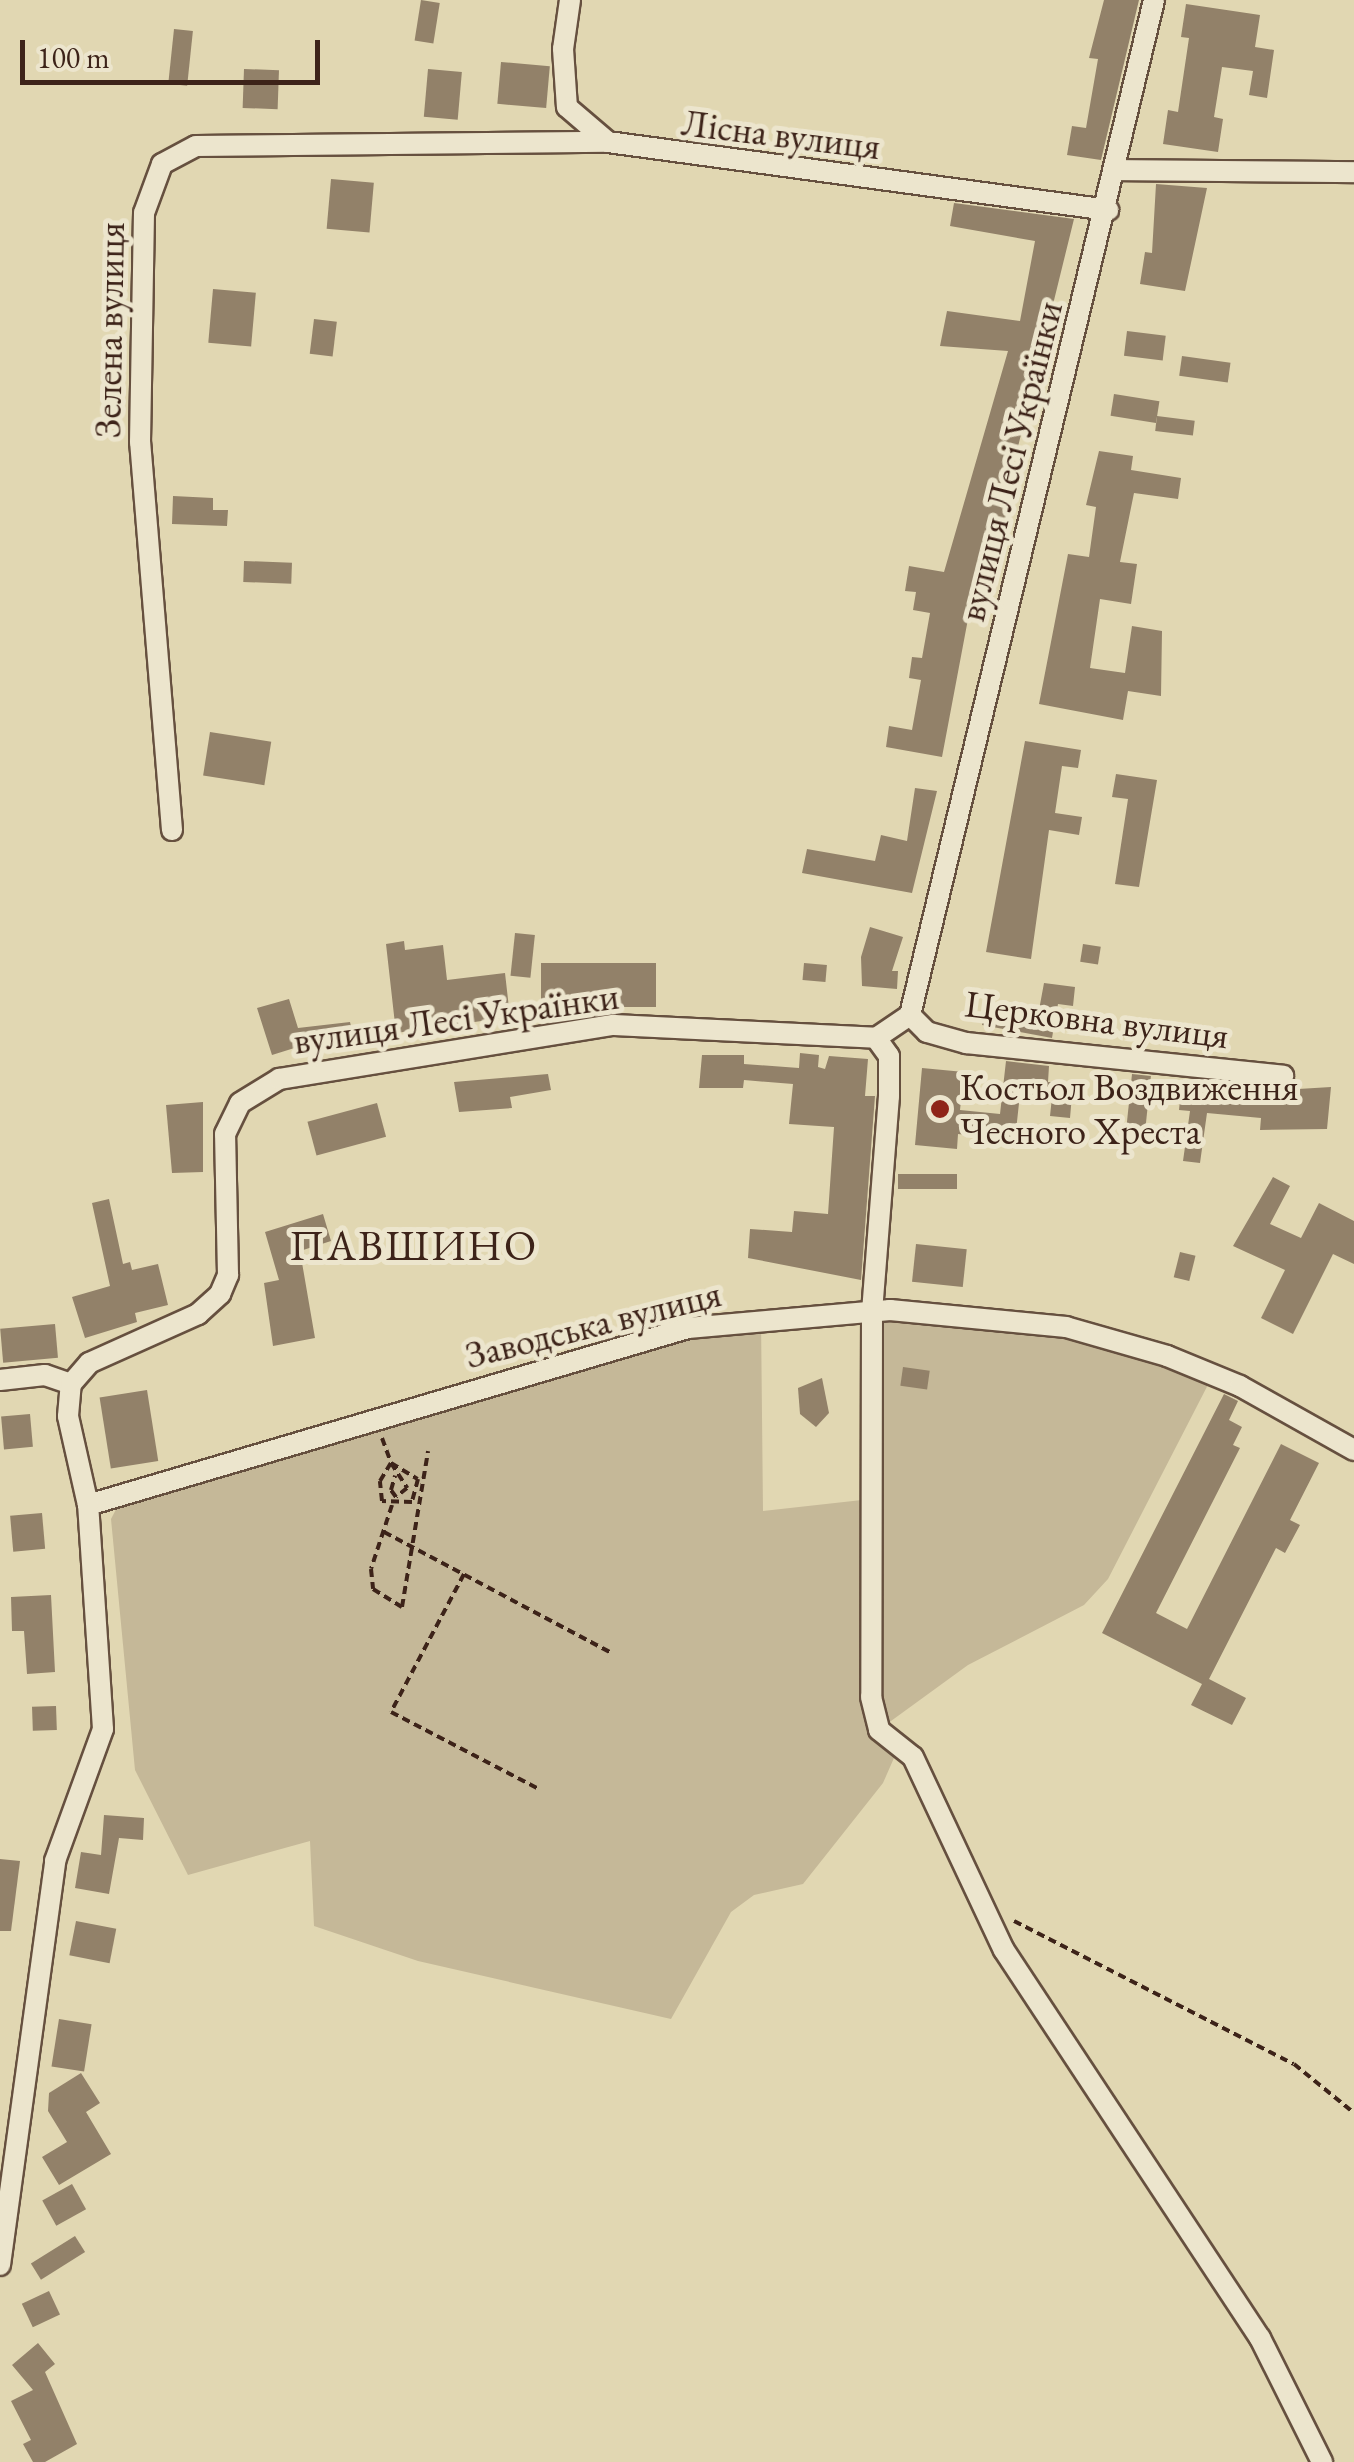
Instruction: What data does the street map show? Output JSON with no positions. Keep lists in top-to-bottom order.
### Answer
{
  "streets": {
    "street": [
      "Лісна вулиця",
      "Зелена вулиця",
      "вулиця Лесі Українки",
      "Церковна вулиця",
      "Заводська вулиця"
    ]
  },
  "crossings": [
    ["Лісна вулиця", "Зелена вулиця"],
    ["Лісна вулиця", "вулиця Лесі Українки"],
    ["вулиця Лесі Українки", "Церковна вулиця"]
  ],
  "districts": ["ПАВШИНО"],
  "places": ["Костьол Воздвиження Чесного Хреста"],
  "scale_bar": "100 m"
}
